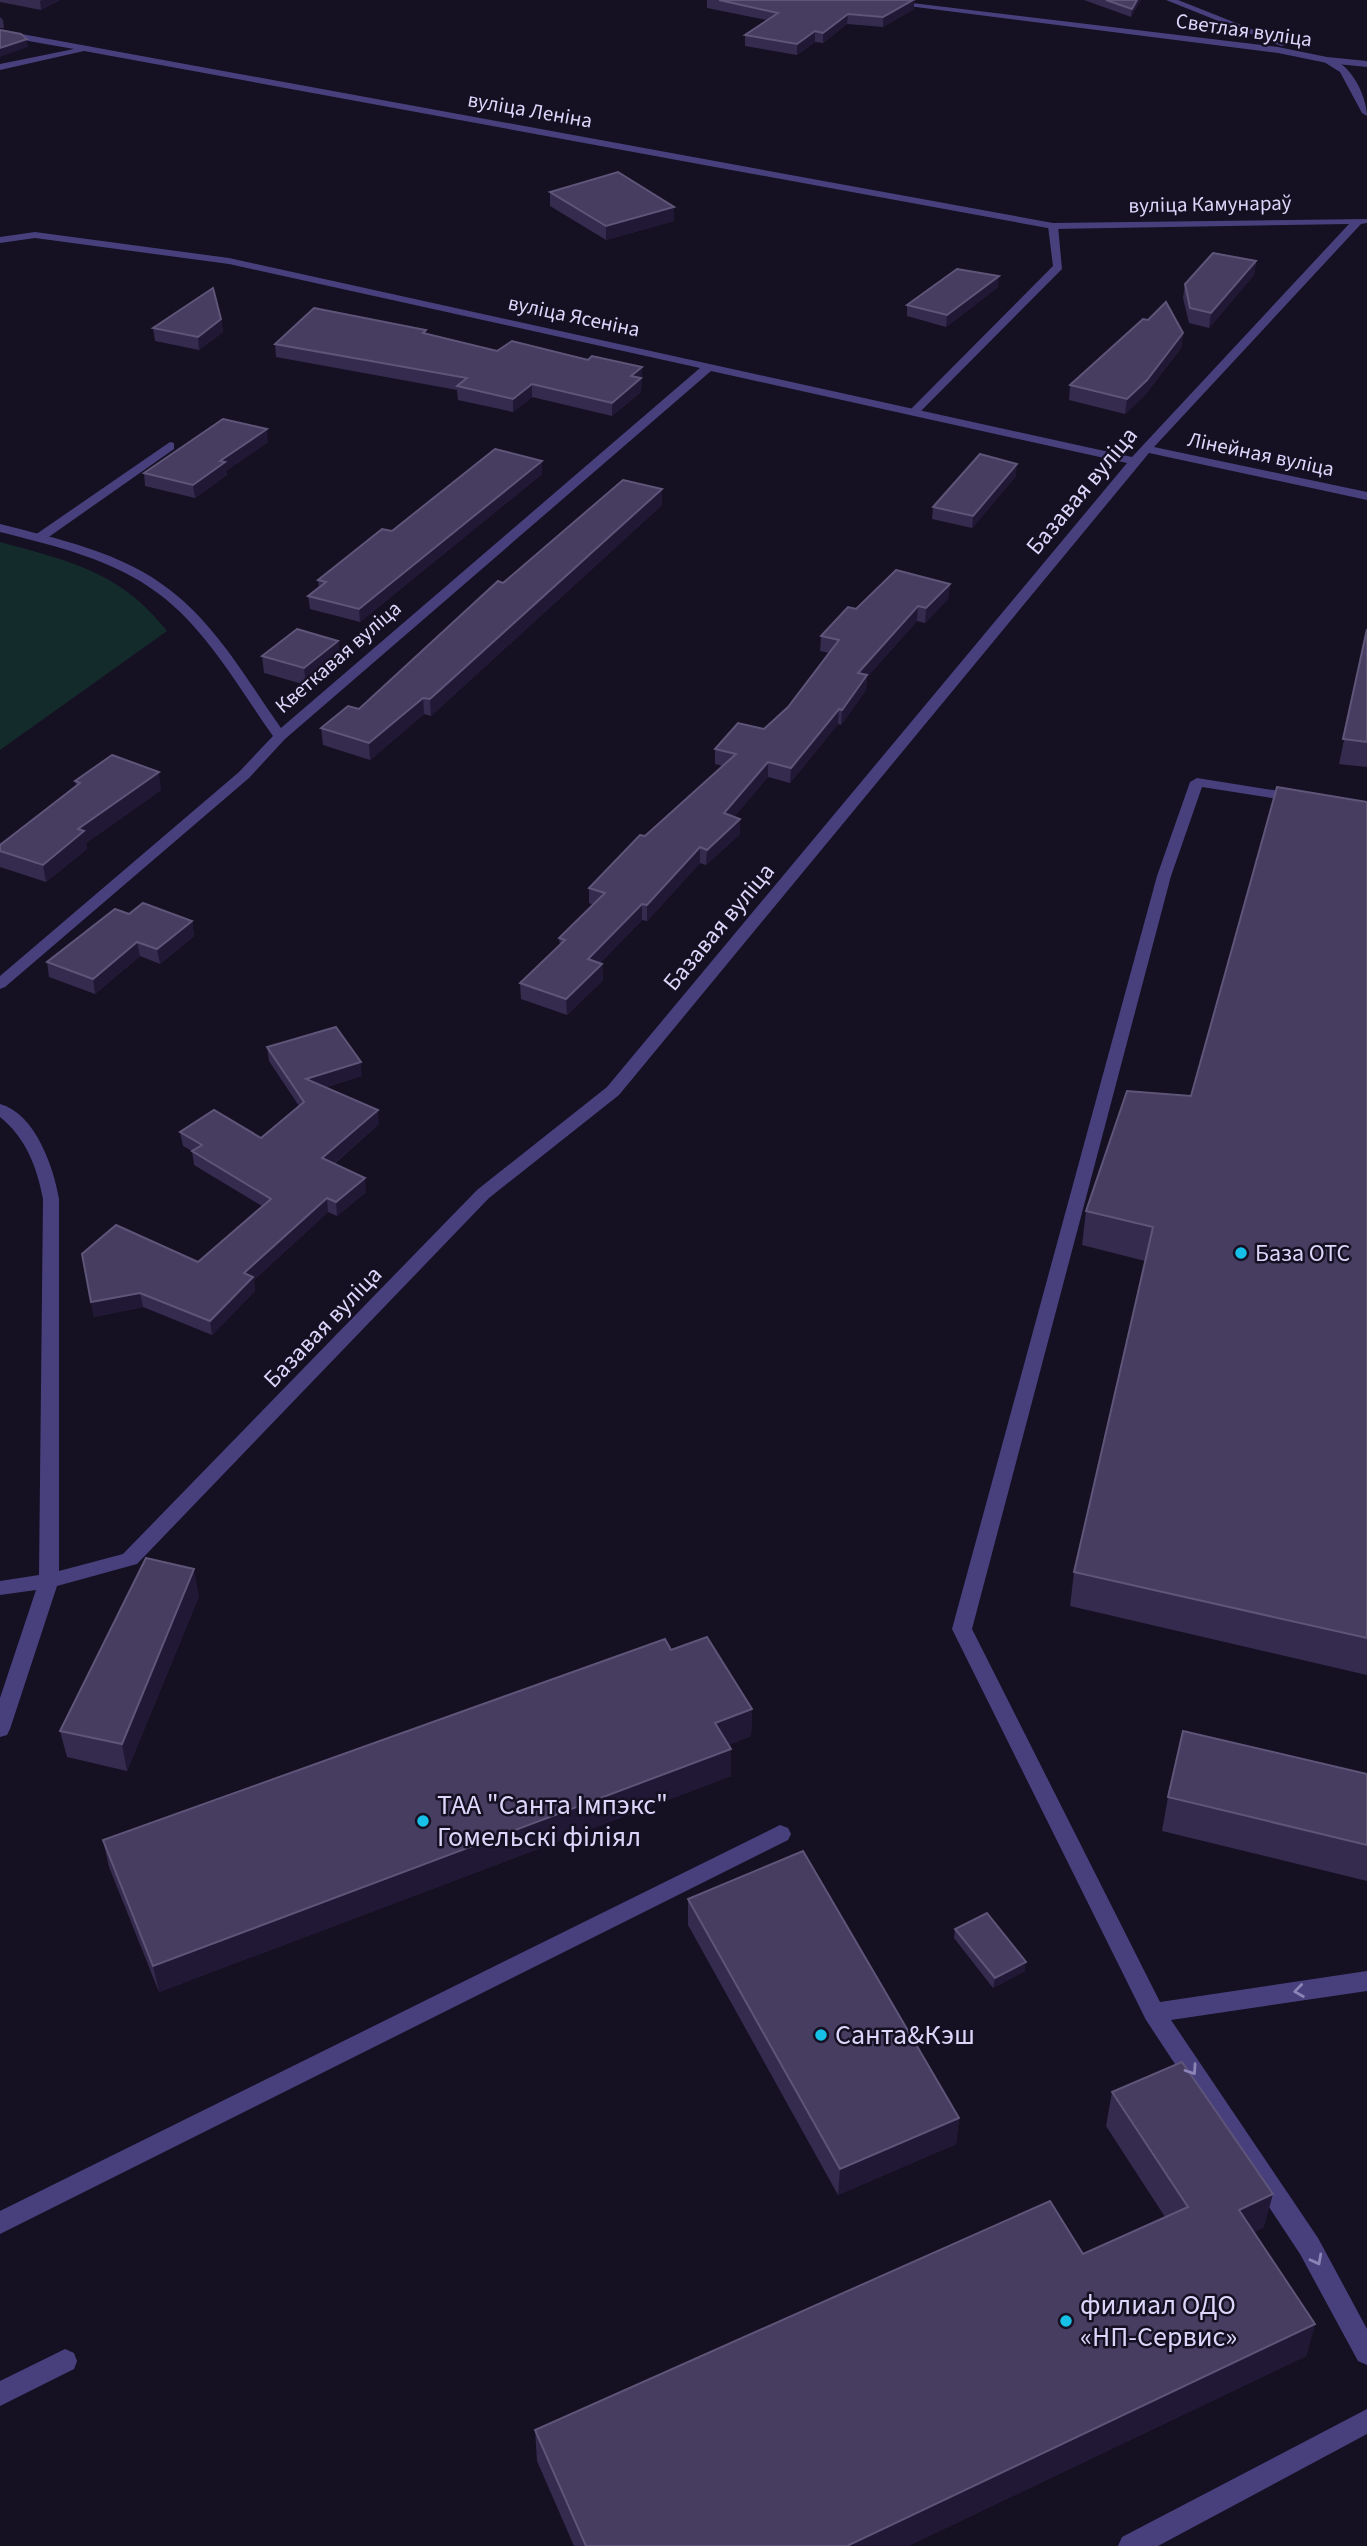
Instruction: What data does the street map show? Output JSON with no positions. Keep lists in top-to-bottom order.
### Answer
{
  "streets": {
    "street": [
      "Светлая вуліца",
      "вуліца Леніна",
      "вуліца Камунараў",
      "вуліца Ясеніна",
      "Лінейная вуліца",
      "Базавая вуліца",
      "Кветкавая вуліца"
    ]
  },
  "crossings": [
    ["вуліца Леніна", "вуліца Камунараў"],
    ["вуліца Камунараў", "Базавая вуліца"],
    ["вуліца Ясеніна", "Лінейная вуліца"],
    ["вуліца Ясеніна", "Базавая вуліца"],
    ["вуліца Ясеніна", "Кветкавая вуліца"],
    ["Лінейная вуліца", "Базавая вуліца"]
  ],
  "places": [
    "База ОТС",
    "ТАА \"Санта Імпэкс\" Гомельскі філіял",
    "Санта&Кэш",
    "филиал ОДО «НП-Сервис»"
  ]
}
